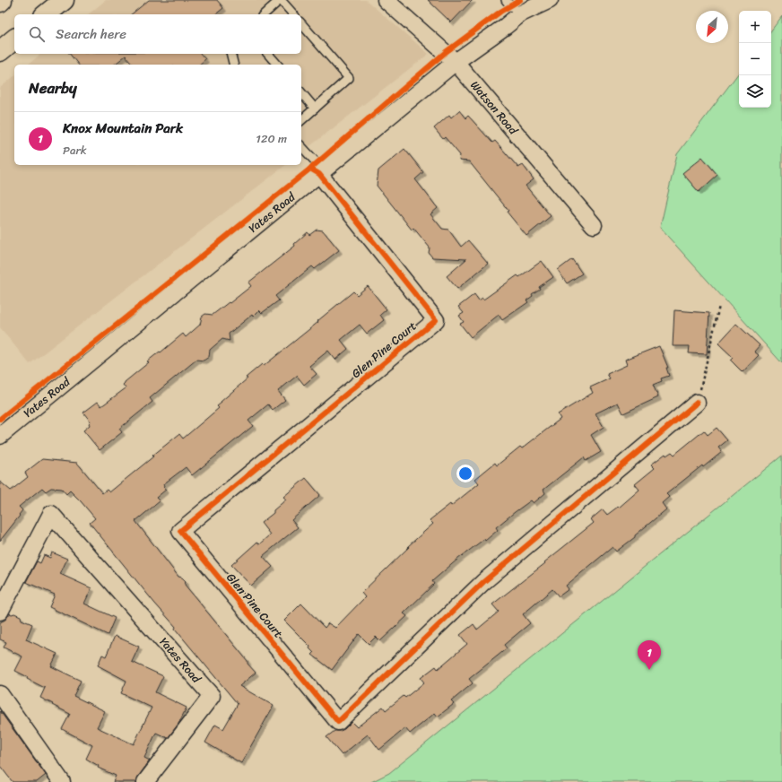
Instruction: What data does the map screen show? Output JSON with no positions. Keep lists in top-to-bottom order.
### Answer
{
  "streets": {
    "street": ["Watson Road", "Yates Road", "Glen Pine Court"]
  },
  "crossings": [
    ["Watson Road", "Yates Road"],
    ["Yates Road", "Glen Pine Court"]
  ],
  "north": "bottom left",
  "page": {
    "map_buttons": ["+", "−"],
    "search": "Search here",
    "heading": "Nearby",
    "list": [
      {
        "mark": "1",
        "name": "Knox Mountain Park",
        "note": "Park",
        "value": "120 m"
      }
    ],
    "pins": "1"
  }
}
